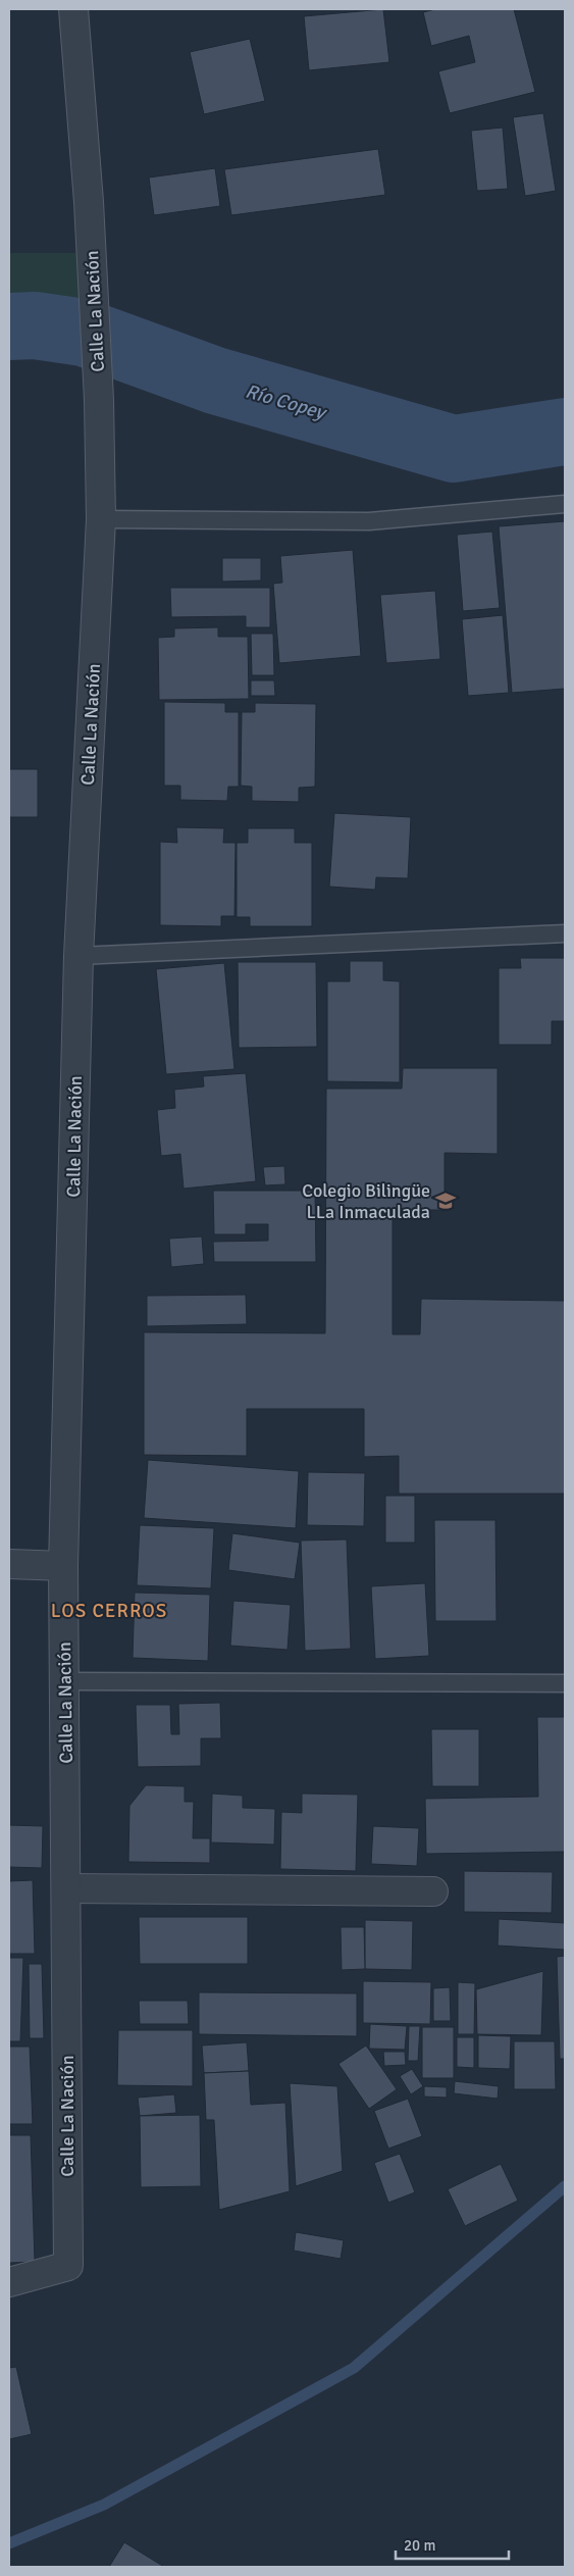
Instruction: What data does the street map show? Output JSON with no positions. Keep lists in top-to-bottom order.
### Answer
{
  "streets": {
    "street": ["Calle La Nación"]
  },
  "districts": ["LOS CERROS"],
  "water": ["Río Copey"],
  "places": {
    "school or university": ["Colegio Bilingüe LLa Inmaculada"]
  },
  "scale_bar": "20 m"
}
